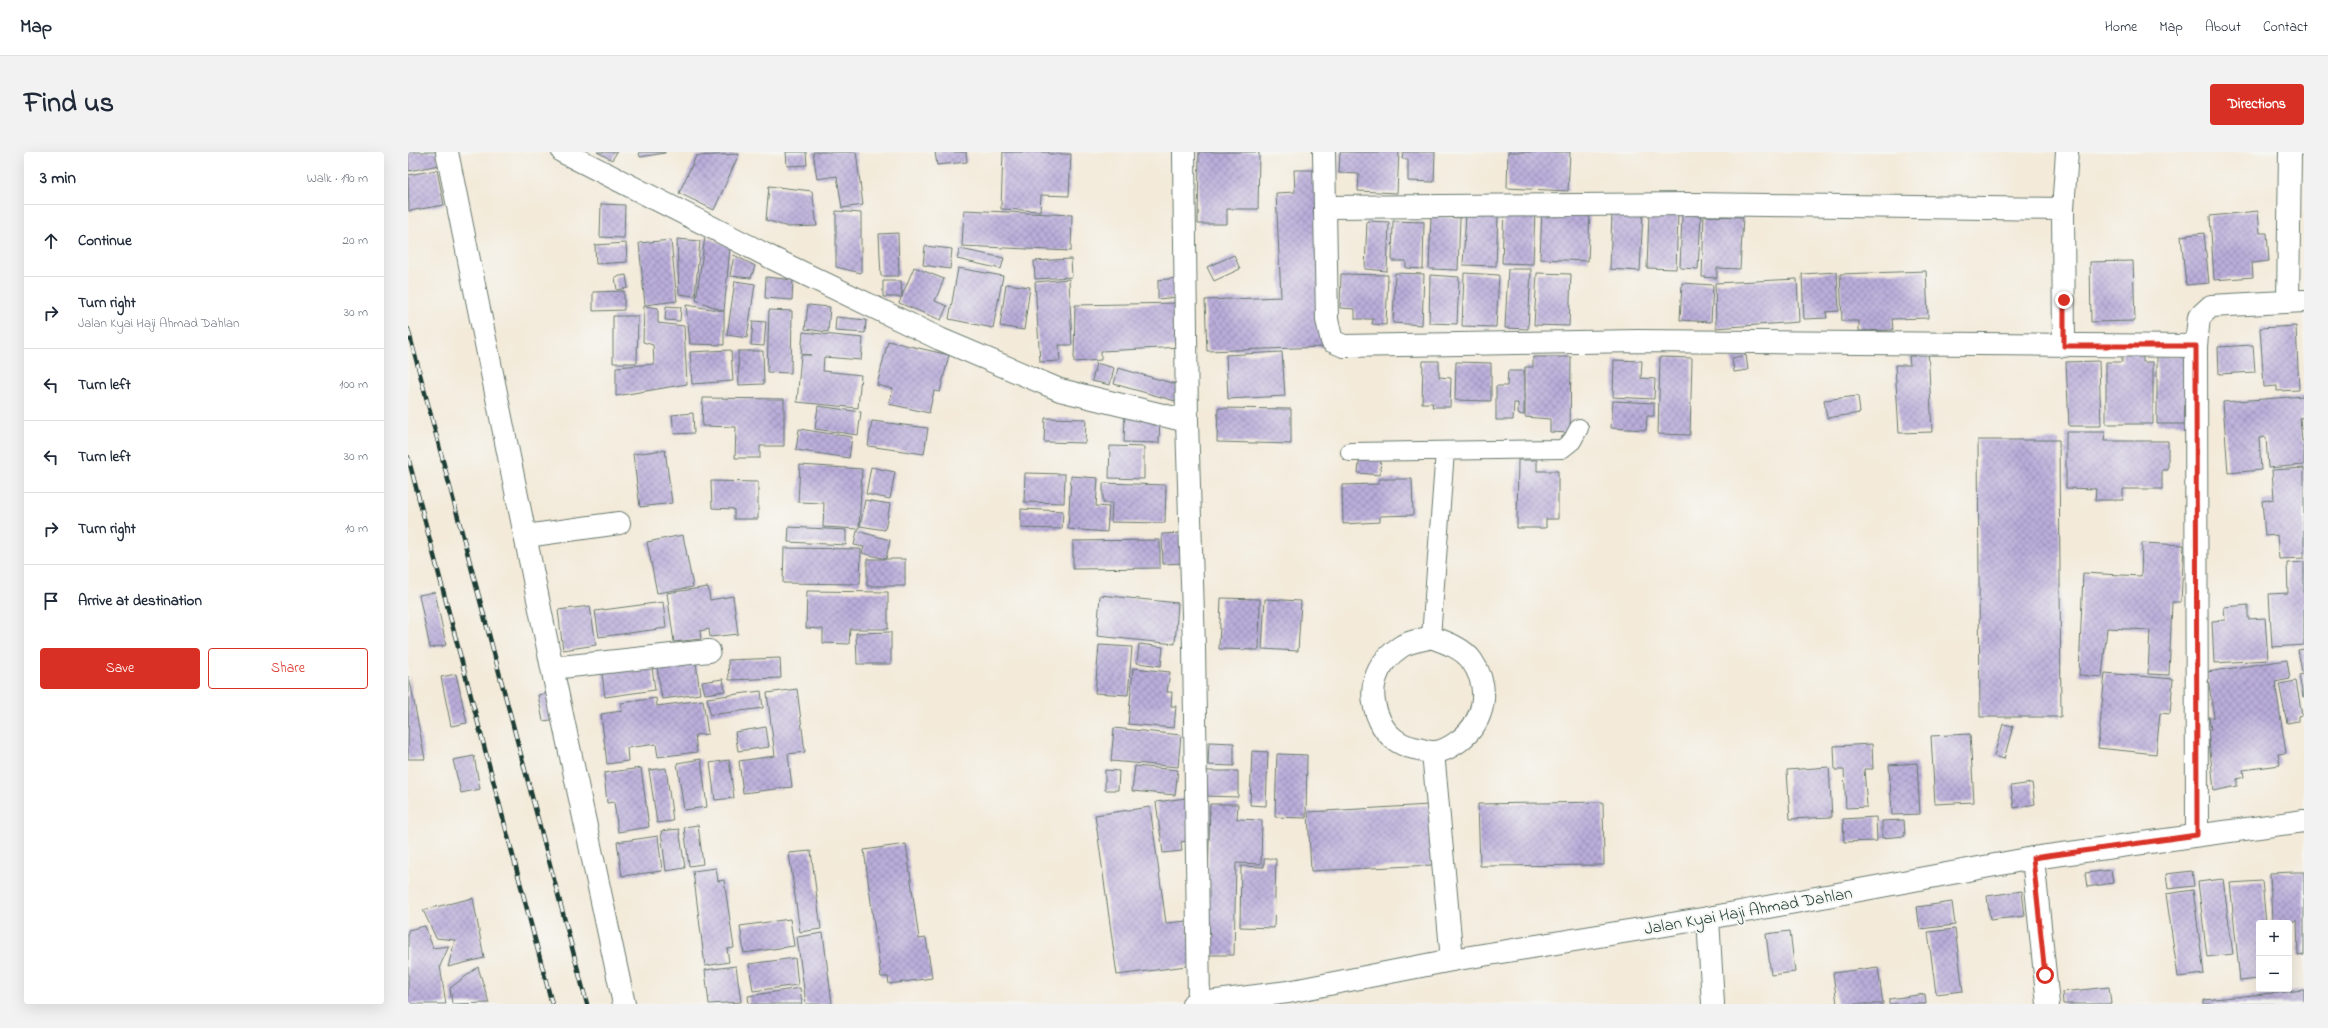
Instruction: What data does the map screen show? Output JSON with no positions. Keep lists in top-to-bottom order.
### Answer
{
  "streets": {
    "street": ["Jalan Kyai Haji Ahmad Dahlan"]
  },
  "page": {
    "header": "Map",
    "nav": [
      "Home",
      "Map",
      "About",
      "Contact"
    ],
    "title": "Find us",
    "buttons": [
      "Directions",
      ["Save", "Share"]
    ],
    "heading": ["3 min", "Walk · 190 m"],
    "list": [
      ["Continue", "20 m"],
      ["Turn right", "Jalan Kyai Haji Ahmad Dahlan", "30 m"],
      ["Turn left", "100 m"],
      ["Turn left", "30 m"],
      ["Turn right", "10 m"],
      "Arrive at destination"
    ],
    "map_buttons": ["+", "−"]
  }
}
